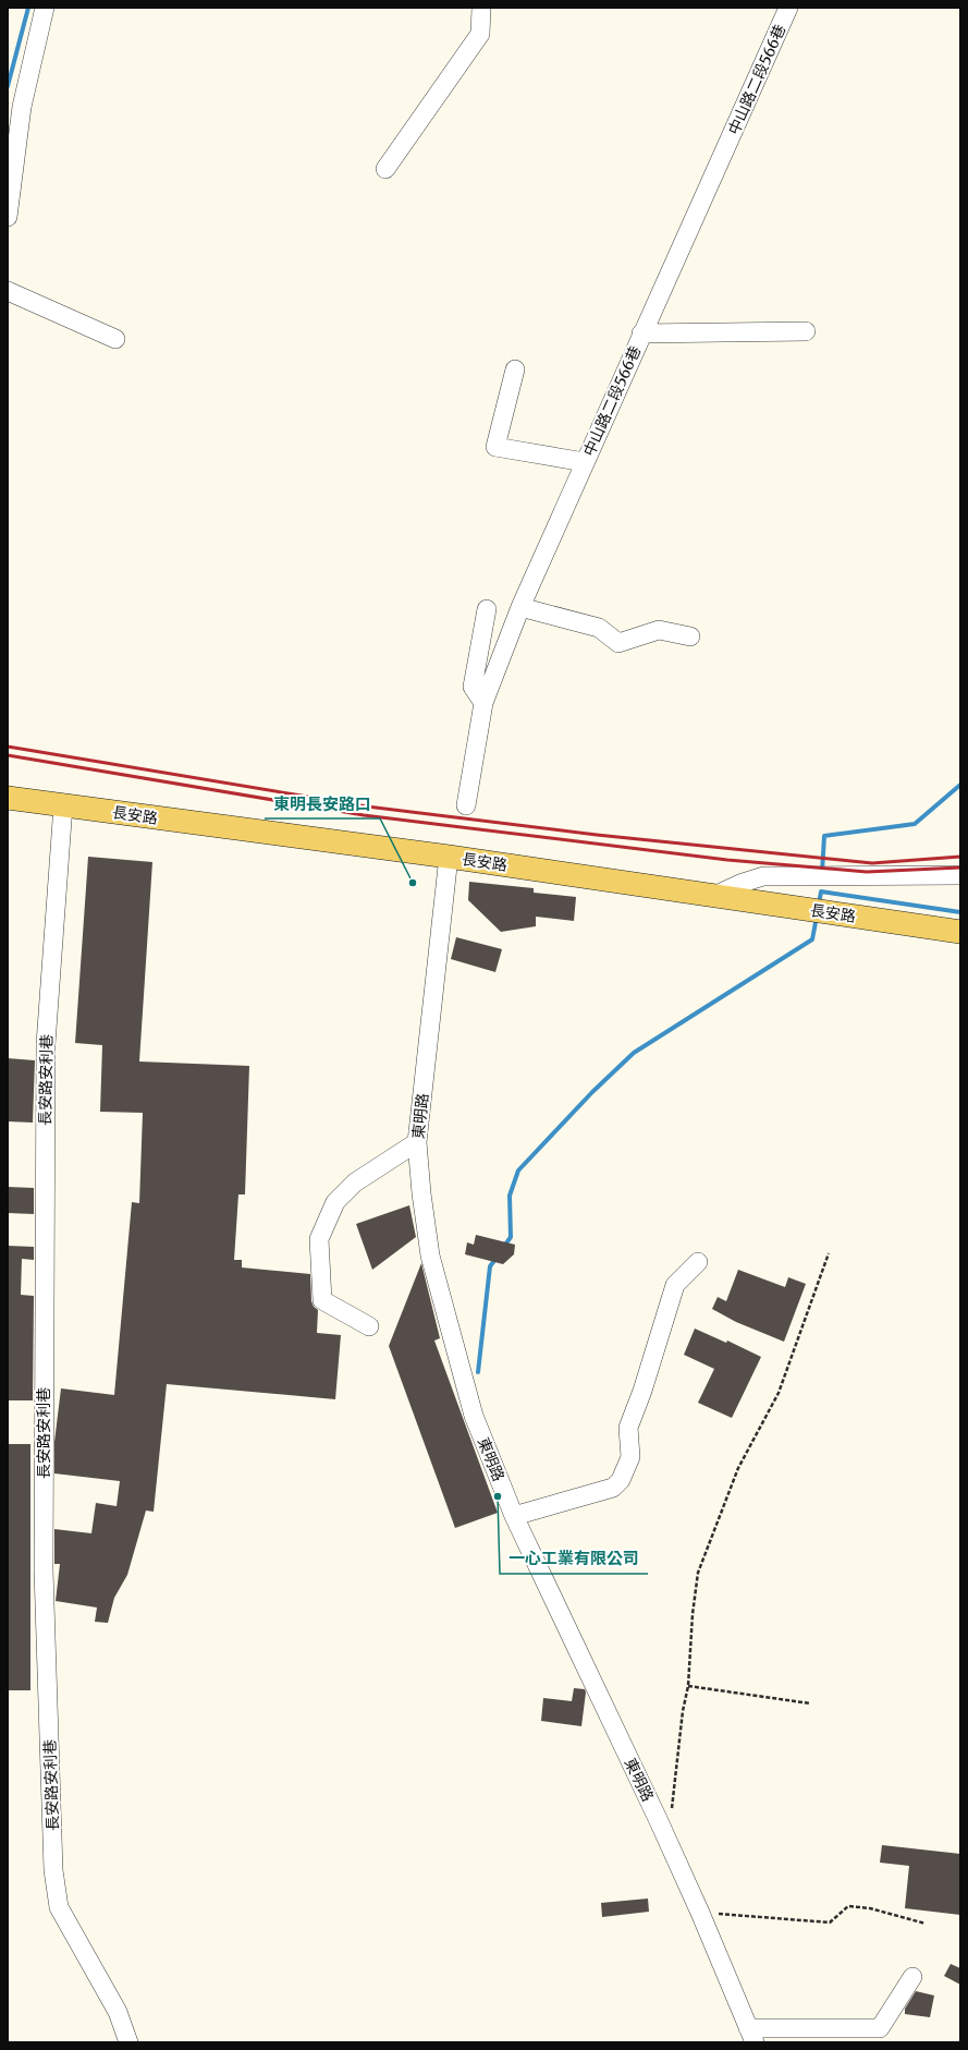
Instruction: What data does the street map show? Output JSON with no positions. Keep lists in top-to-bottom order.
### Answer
{
  "streets": {
    "main road": ["長安路"],
    "street": ["中山路二段566巷", "長安路安利巷", "東明路"]
  },
  "crossings": [
    ["長安路", "長安路安利巷"],
    ["長安路", "東明路"]
  ],
  "places": ["東明長安路口", "一心工業有限公司"]
}
